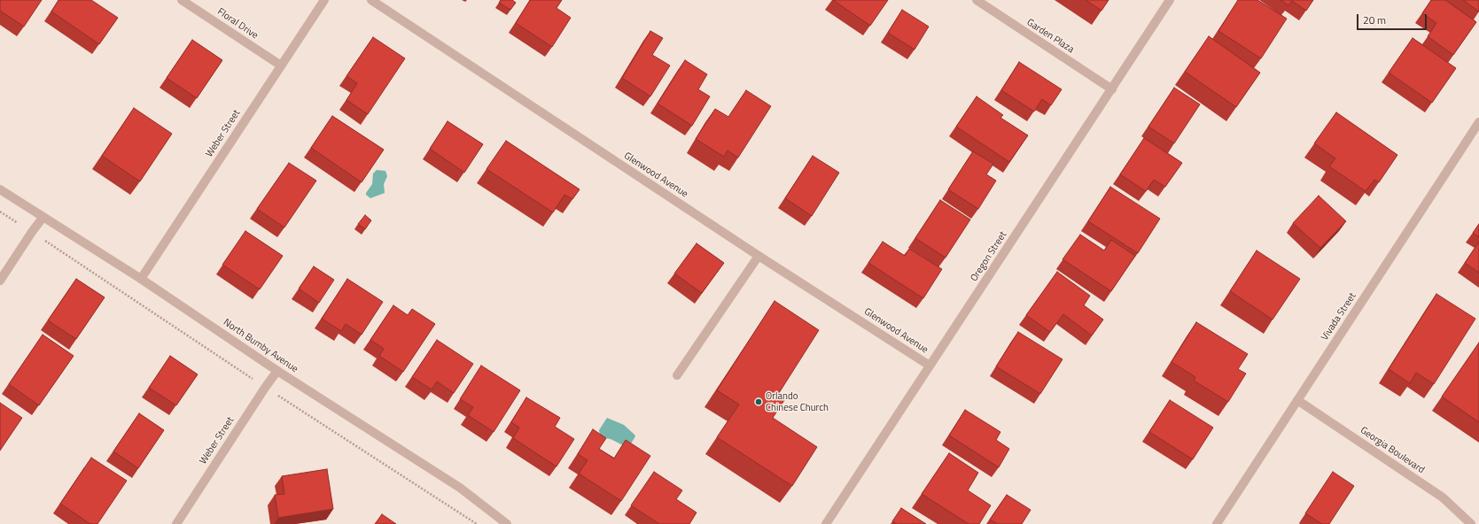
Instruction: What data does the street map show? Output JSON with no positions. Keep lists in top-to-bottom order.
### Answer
{
  "streets": {
    "street": [
      "Floral Drive",
      "Garden Plaza",
      "Weber Street",
      "Glenwood Avenue",
      "Oregon Street",
      "Vivada Street",
      "North Bumby Avenue",
      "Georgia Boulevard"
    ]
  },
  "crossings": [
    ["Floral Drive", "Weber Street"],
    ["Garden Plaza", "Oregon Street"],
    ["Weber Street", "North Bumby Avenue"],
    ["Glenwood Avenue", "Oregon Street"],
    ["Vivada Street", "Georgia Boulevard"]
  ],
  "places": ["Orlando Chinese Church"],
  "scale_bar": "20 m"
}
